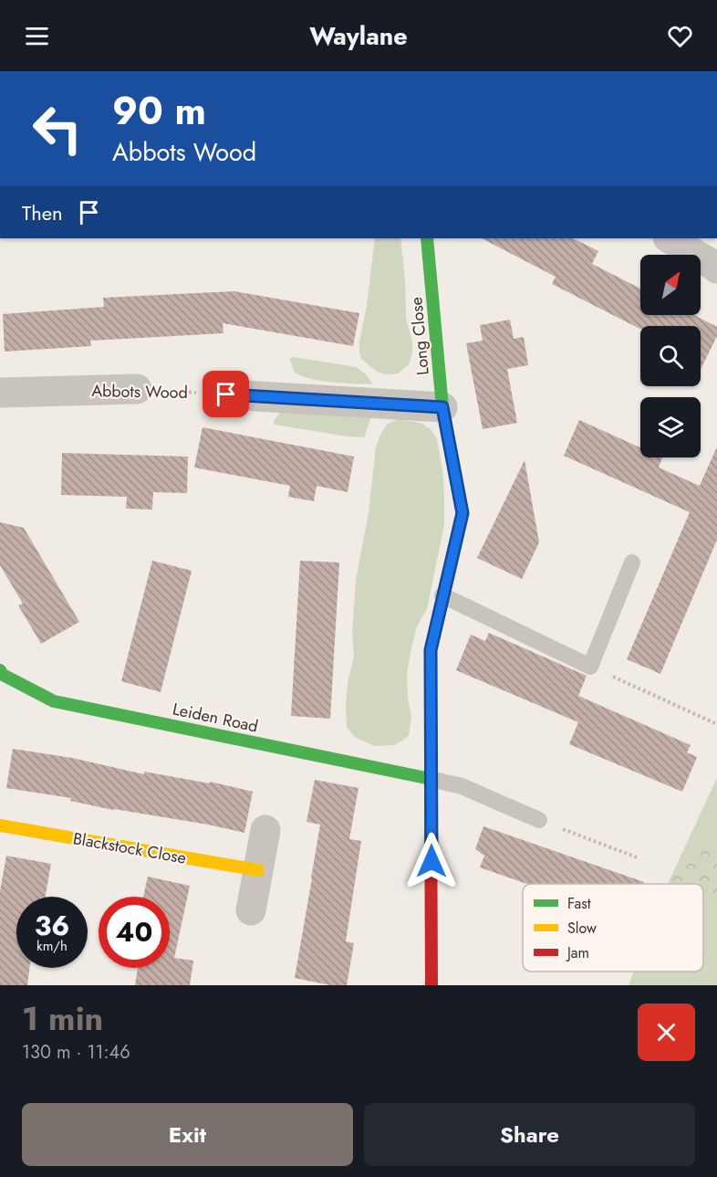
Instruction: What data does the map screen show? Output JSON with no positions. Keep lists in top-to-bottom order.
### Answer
{
  "streets": {
    "street": [
      "Long Close",
      "Abbots Wood",
      "Leiden Road",
      "Blackstock Close"
    ]
  },
  "crossings": [
    ["Long Close", "Leiden Road"]
  ],
  "legend": ["Fast", "Slow", "Jam"],
  "north": "top right",
  "page": {
    "header": "Waylane",
    "turn": ["90 m", "Abbots Wood"],
    "then": "Then",
    "speed": "36 km/h",
    "limit": "40",
    "heading": ["1 min", "130 m · 11:46"],
    "buttons": ["Exit", "Share"]
  }
}
